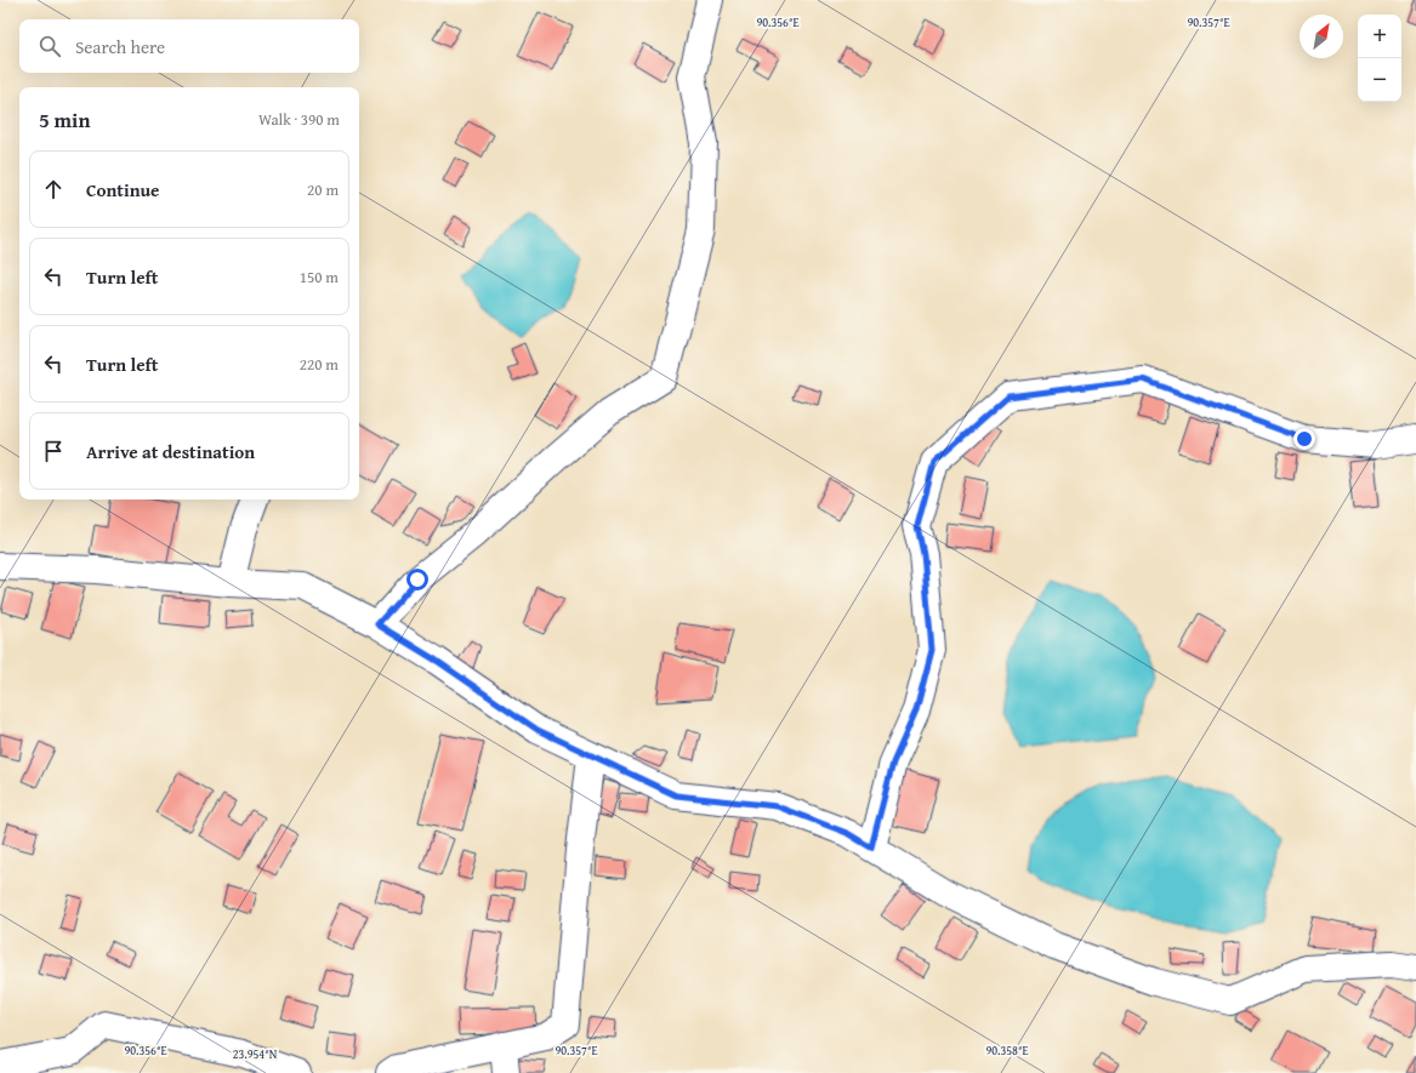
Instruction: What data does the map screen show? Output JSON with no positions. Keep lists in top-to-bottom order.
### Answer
{
  "north": "top right",
  "page": {
    "map_buttons": ["+", "−"],
    "search": "Search here",
    "heading": ["5 min", "Walk · 390 m"],
    "list": [
      ["Continue", "20 m"],
      ["Turn left", "150 m"],
      ["Turn left", "220 m"],
      "Arrive at destination"
    ]
  },
  "coordinates": [
    "90.356°E",
    "90.357°E",
    "90.358°E",
    "23.954°N"
  ]
}
